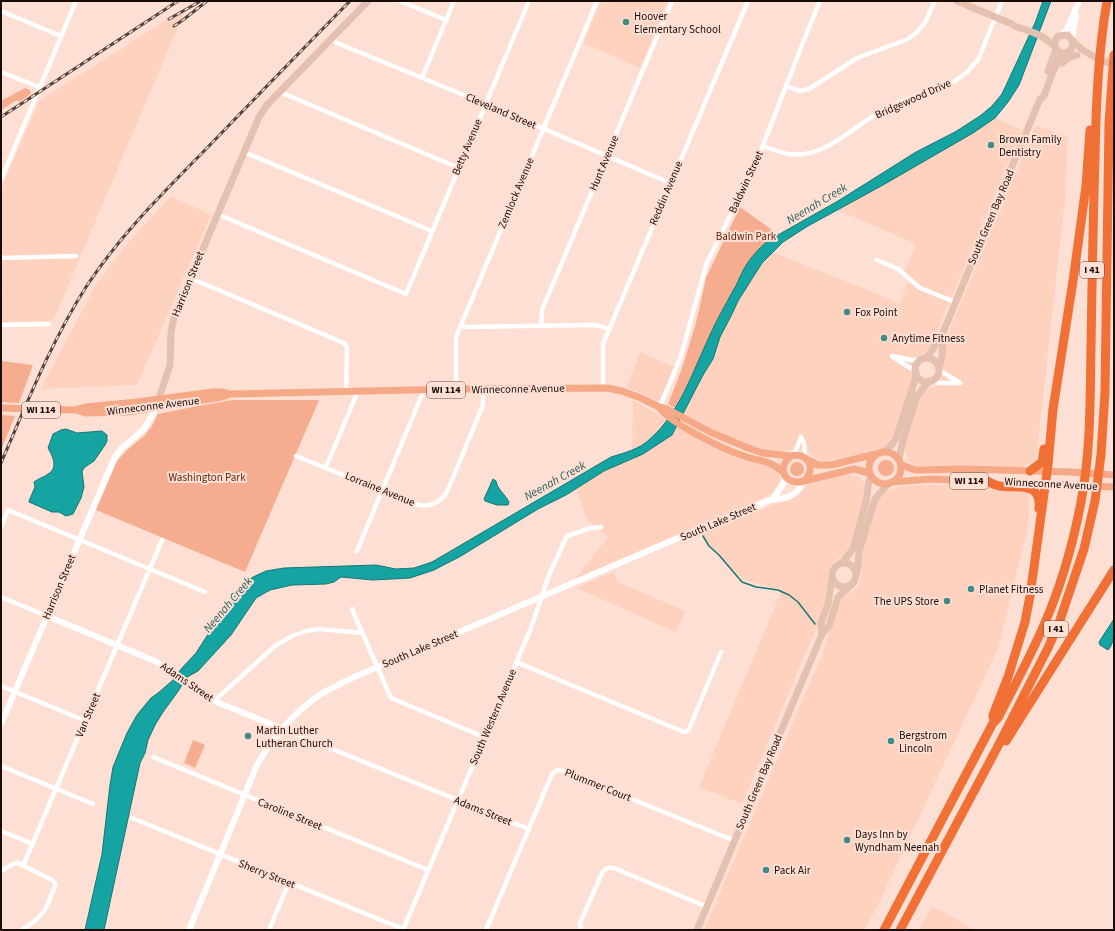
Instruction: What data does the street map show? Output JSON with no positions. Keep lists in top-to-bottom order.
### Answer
{
  "streets": {
    "highway": ["I 41"],
    "main road": [
      "South Green Bay Road",
      "Harrison Street",
      "Winneconne Avenue",
      "WI 114"
    ],
    "street": [
      "Bridgewood Drive",
      "Cleveland Street",
      "Betty Avenue",
      "Hunt Avenue",
      "Baldwin Street",
      "Zemlock Avenue",
      "Reddin Avenue",
      "Lorraine Avenue",
      "South Lake Street",
      "Adams Street",
      "Van Street",
      "South Western Avenue",
      "Plummer Court",
      "Caroline Street",
      "Sherry Street"
    ]
  },
  "crossings": [
    ["Bridgewood Drive", "Baldwin Street"],
    ["Cleveland Street", "Betty Avenue"],
    ["Cleveland Street", "Hunt Avenue"],
    ["Cleveland Street", "Zemlock Avenue"],
    ["Cleveland Street", "Reddin Avenue"],
    ["Cleveland Street", "Harrison Street"],
    ["Betty Avenue", "Harrison Street"],
    ["Baldwin Street", "Winneconne Avenue"],
    ["Zemlock Avenue", "Winneconne Avenue"],
    ["Reddin Avenue", "Winneconne Avenue"],
    ["South Green Bay Road", "Plummer Court"],
    ["Harrison Street", "Winneconne Avenue"],
    ["Harrison Street", "Adams Street"],
    ["Winneconne Avenue", "Lorraine Avenue"],
    ["Winneconne Avenue", "South Lake Street"],
    ["South Lake Street", "Adams Street"],
    ["South Lake Street", "South Western Avenue"],
    ["South Lake Street", "Caroline Street"],
    ["South Lake Street", "Sherry Street"],
    ["Adams Street", "Van Street"],
    ["Adams Street", "South Western Avenue"],
    ["Adams Street", "Plummer Court"],
    ["South Western Avenue", "Caroline Street"],
    ["South Western Avenue", "Sherry Street"]
  ],
  "water": ["Neenah Creek"],
  "parks": ["Baldwin Park", "Washington Park"],
  "places": [
    "Hoover Elementary School",
    "Brown Family Dentistry",
    "Fox Point",
    "Anytime Fitness",
    "Planet Fitness",
    "The UPS Store",
    "Martin Luther Lutheran Church",
    "Bergstrom Lincoln",
    "Days Inn by Wyndham Neenah",
    "Pack Air"
  ]
}
